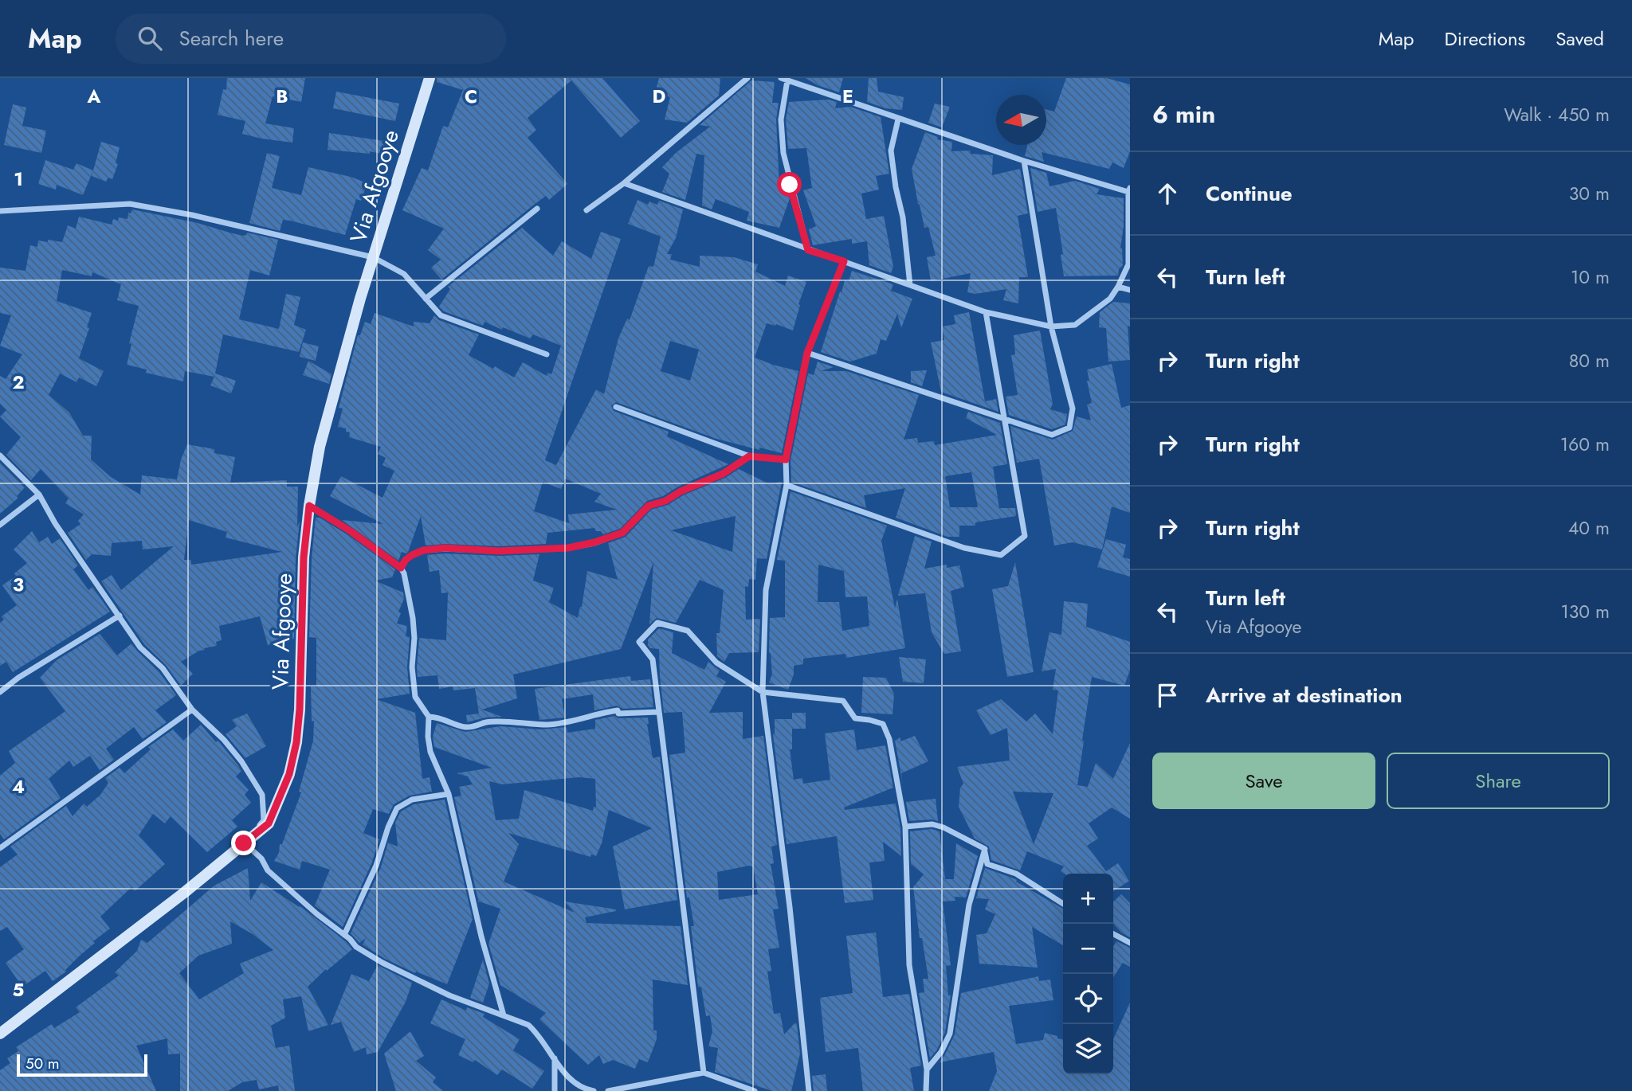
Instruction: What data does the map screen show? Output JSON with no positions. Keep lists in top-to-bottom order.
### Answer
{
  "streets": {
    "main road": ["Via Afgooye"]
  },
  "scale_bar": "50 m",
  "north": "left",
  "page": {
    "header": "Map",
    "search": "Search here",
    "nav": ["Map", "Directions", "Saved"],
    "heading": ["6 min", "Walk · 450 m"],
    "list": [
      ["Continue", "30 m"],
      ["Turn left", "10 m"],
      ["Turn right", "80 m"],
      ["Turn right", "160 m"],
      ["Turn right", "40 m"],
      ["Turn left", "Via Afgooye", "130 m"],
      "Arrive at destination"
    ],
    "buttons": ["Save", "Share"],
    "map_buttons": ["+", "−"],
    "scale": "50 m"
  },
  "grid": {
    "columns": [
      "A",
      "B",
      "C",
      "D",
      "E"
    ],
    "rows": [
      "1",
      "2",
      "3",
      "4",
      "5"
    ]
  }
}
